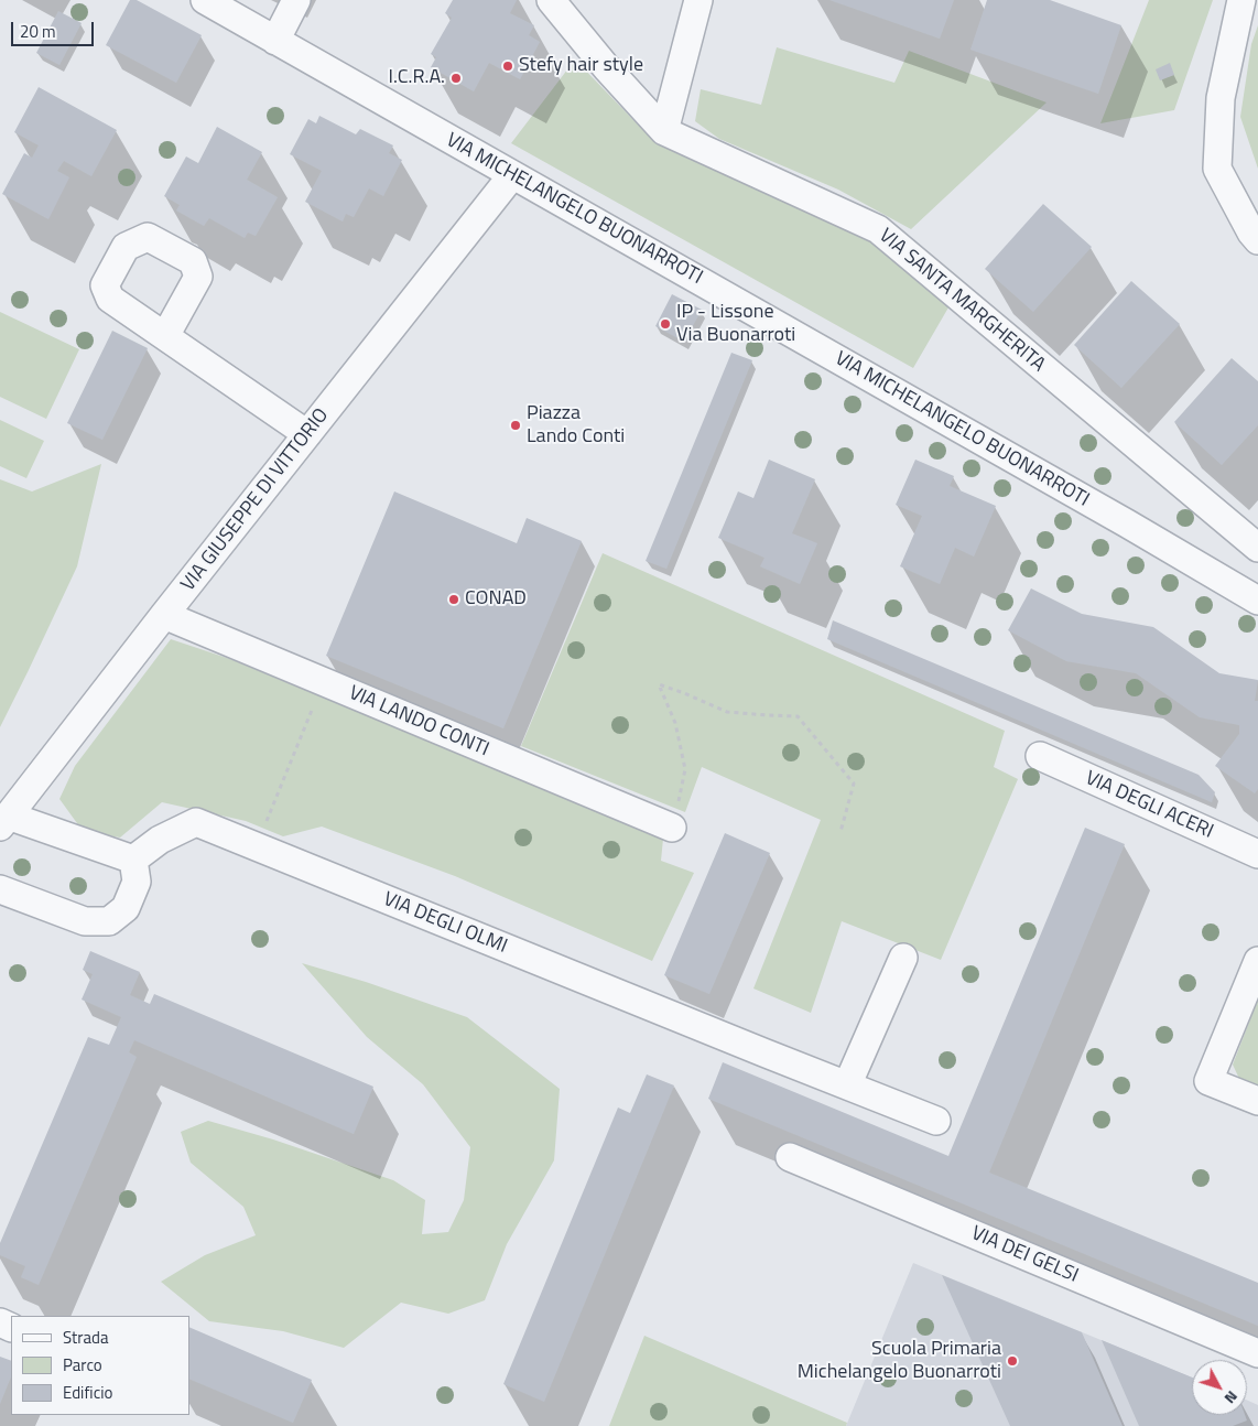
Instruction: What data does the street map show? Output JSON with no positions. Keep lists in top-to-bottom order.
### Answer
{
  "streets": {
    "street": [
      "VIA MICHELANGELO BUONARROTI",
      "VIA SANTA MARGHERITA",
      "VIA GIUSEPPE DI VITTORIO",
      "VIA LANDO CONTI",
      "VIA DEGLI ACERI",
      "VIA DEGLI OLMI",
      "VIA DEI GELSI"
    ]
  },
  "crossings": [
    ["VIA MICHELANGELO BUONARROTI", "VIA GIUSEPPE DI VITTORIO"],
    ["VIA GIUSEPPE DI VITTORIO", "VIA LANDO CONTI"]
  ],
  "places": [
    "Stefy hair style",
    "I.C.R.A.",
    "IP - Lissone Via Buonarroti",
    "Piazza Lando Conti",
    "CONAD",
    "Scuola Primaria Michelangelo Buonarroti"
  ],
  "legend": ["Strada", "Parco", "Edificio"],
  "scale_bar": "20 m",
  "north": "bottom right"
}
